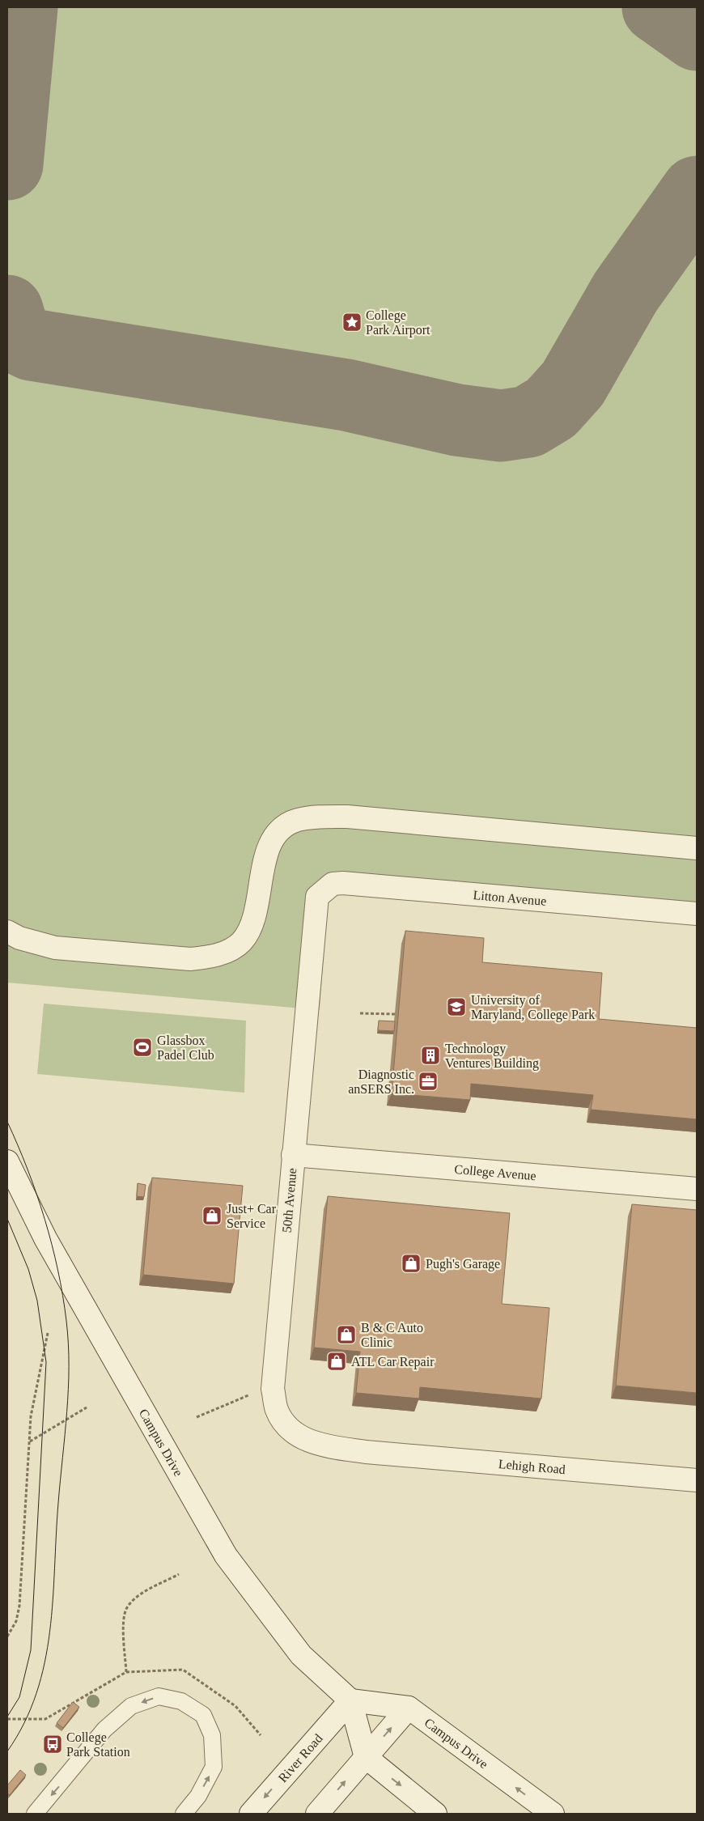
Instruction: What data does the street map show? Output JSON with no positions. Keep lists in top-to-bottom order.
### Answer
{
  "streets": {
    "street": [
      "Litton Avenue",
      "College Avenue",
      "50th Avenue",
      "Campus Drive",
      "Lehigh Road",
      "River Road"
    ]
  },
  "crossings": [
    ["Litton Avenue", "50th Avenue"],
    ["College Avenue", "50th Avenue"],
    ["50th Avenue", "Lehigh Road"],
    ["Campus Drive", "River Road"]
  ],
  "places": {
    "place": ["College Park Airport"],
    "school or university": ["University of Maryland, College Park"],
    "sports": ["Glassbox Padel Club"],
    "building": ["Technology Ventures Building"],
    "office": ["Diagnostic anSERS Inc."],
    "shop": [
      "Just+ Car Service",
      "Pugh's Garage",
      "B & C Auto Clinic",
      "ATL Car Repair"
    ],
    "bus stop": ["College Park Station"]
  }
}
